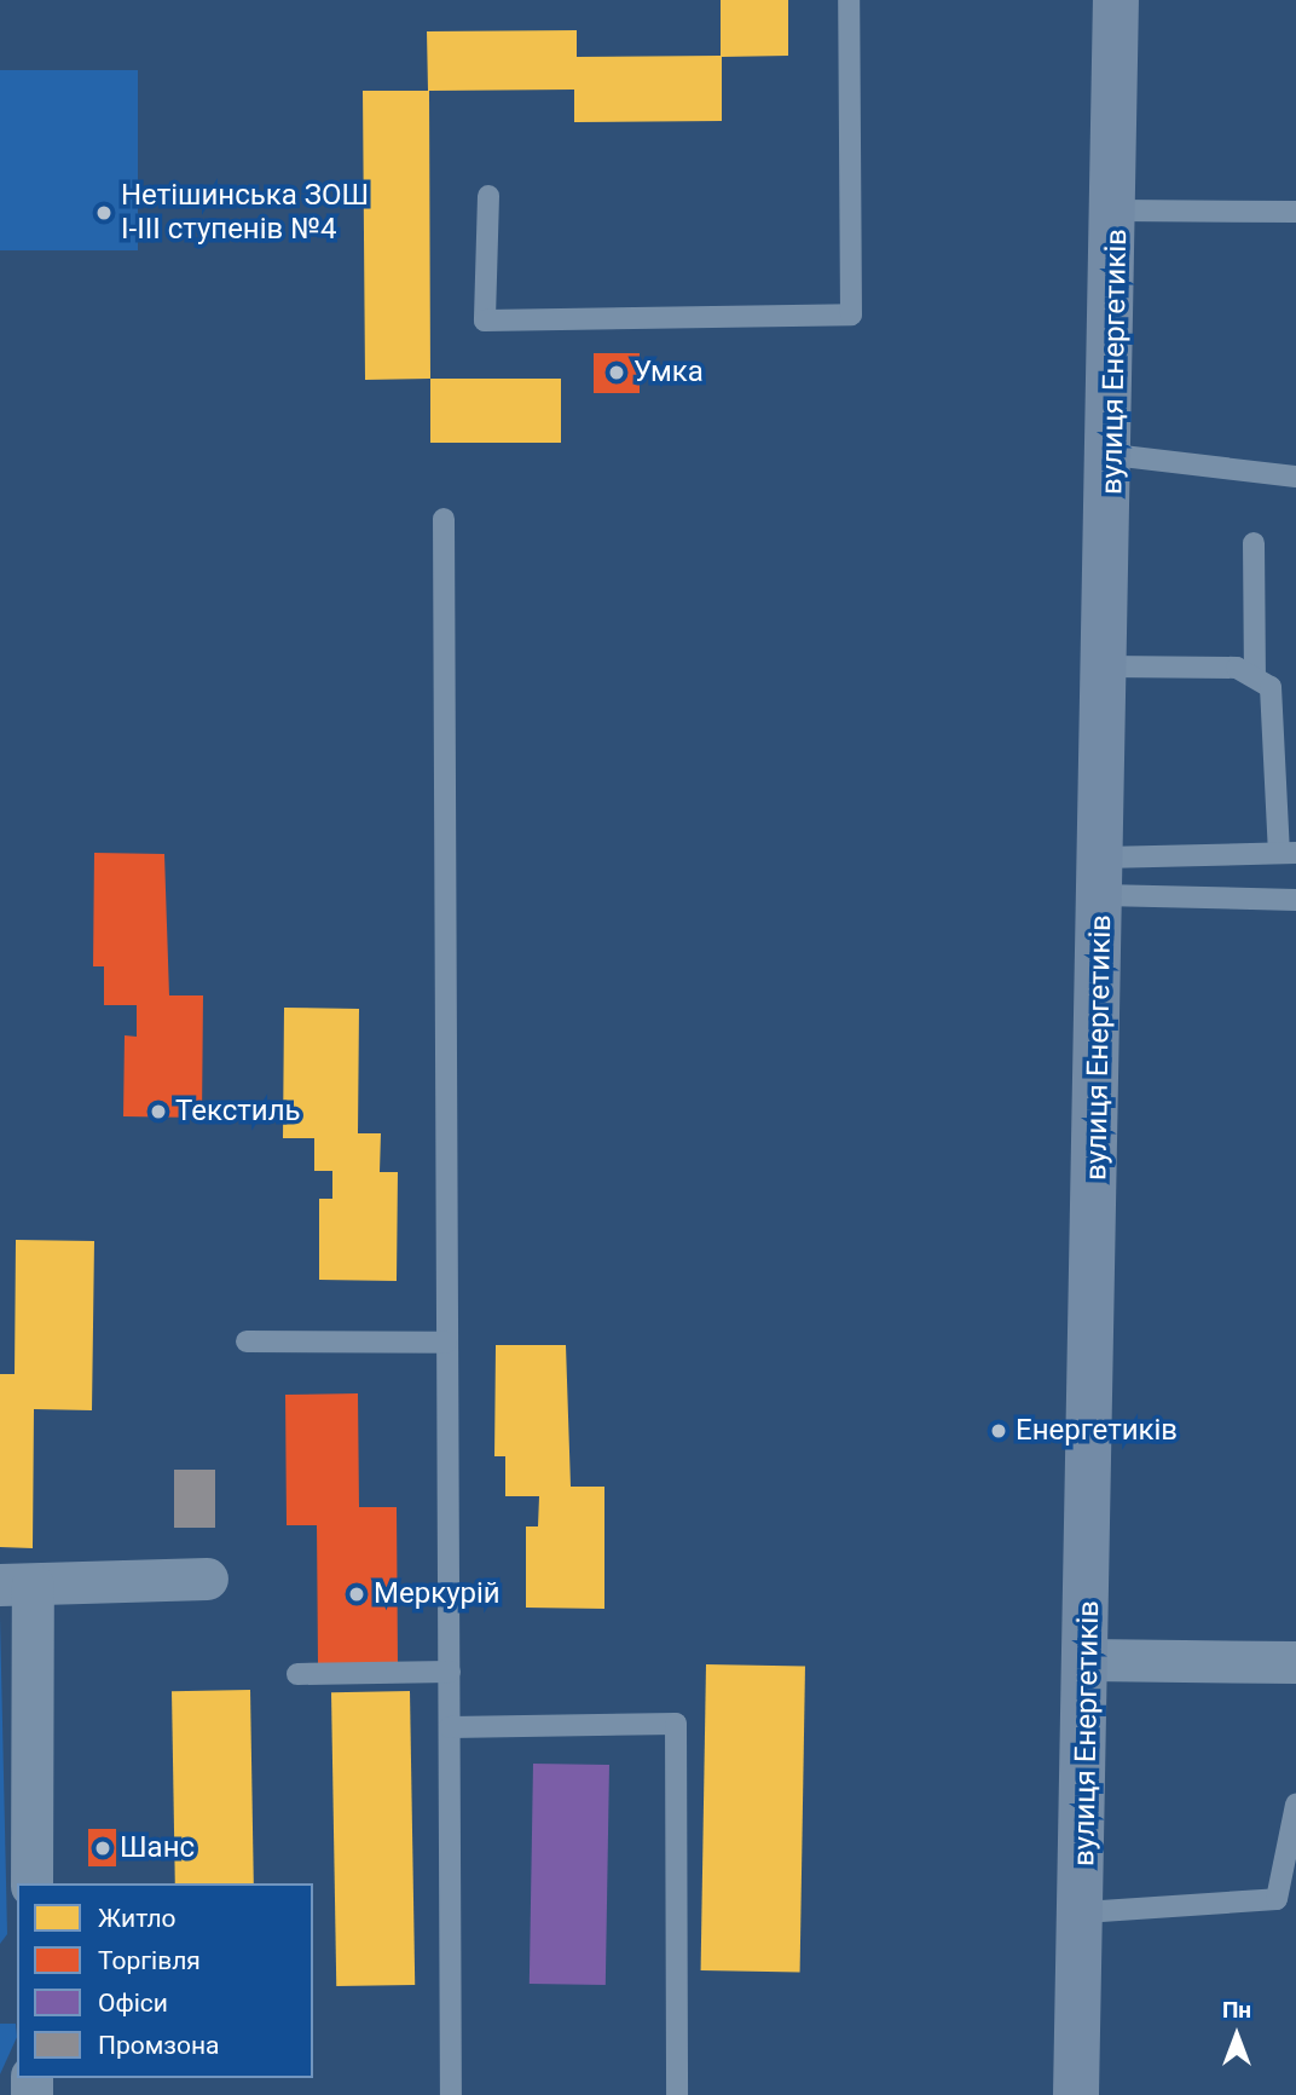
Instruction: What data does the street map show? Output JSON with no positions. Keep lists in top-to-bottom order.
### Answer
{
  "streets": {
    "main road": ["вулиця Енергетиків"]
  },
  "places": [
    "Нетішинська ЗОШ І-ІІІ ступенів №4",
    "Умка",
    "Текстиль",
    "Енергетиків",
    "Меркурій",
    "Шанс"
  ],
  "legend": [
    "Житло",
    "Торгівля",
    "Офіси",
    "Промзона"
  ],
  "north": "top"
}
